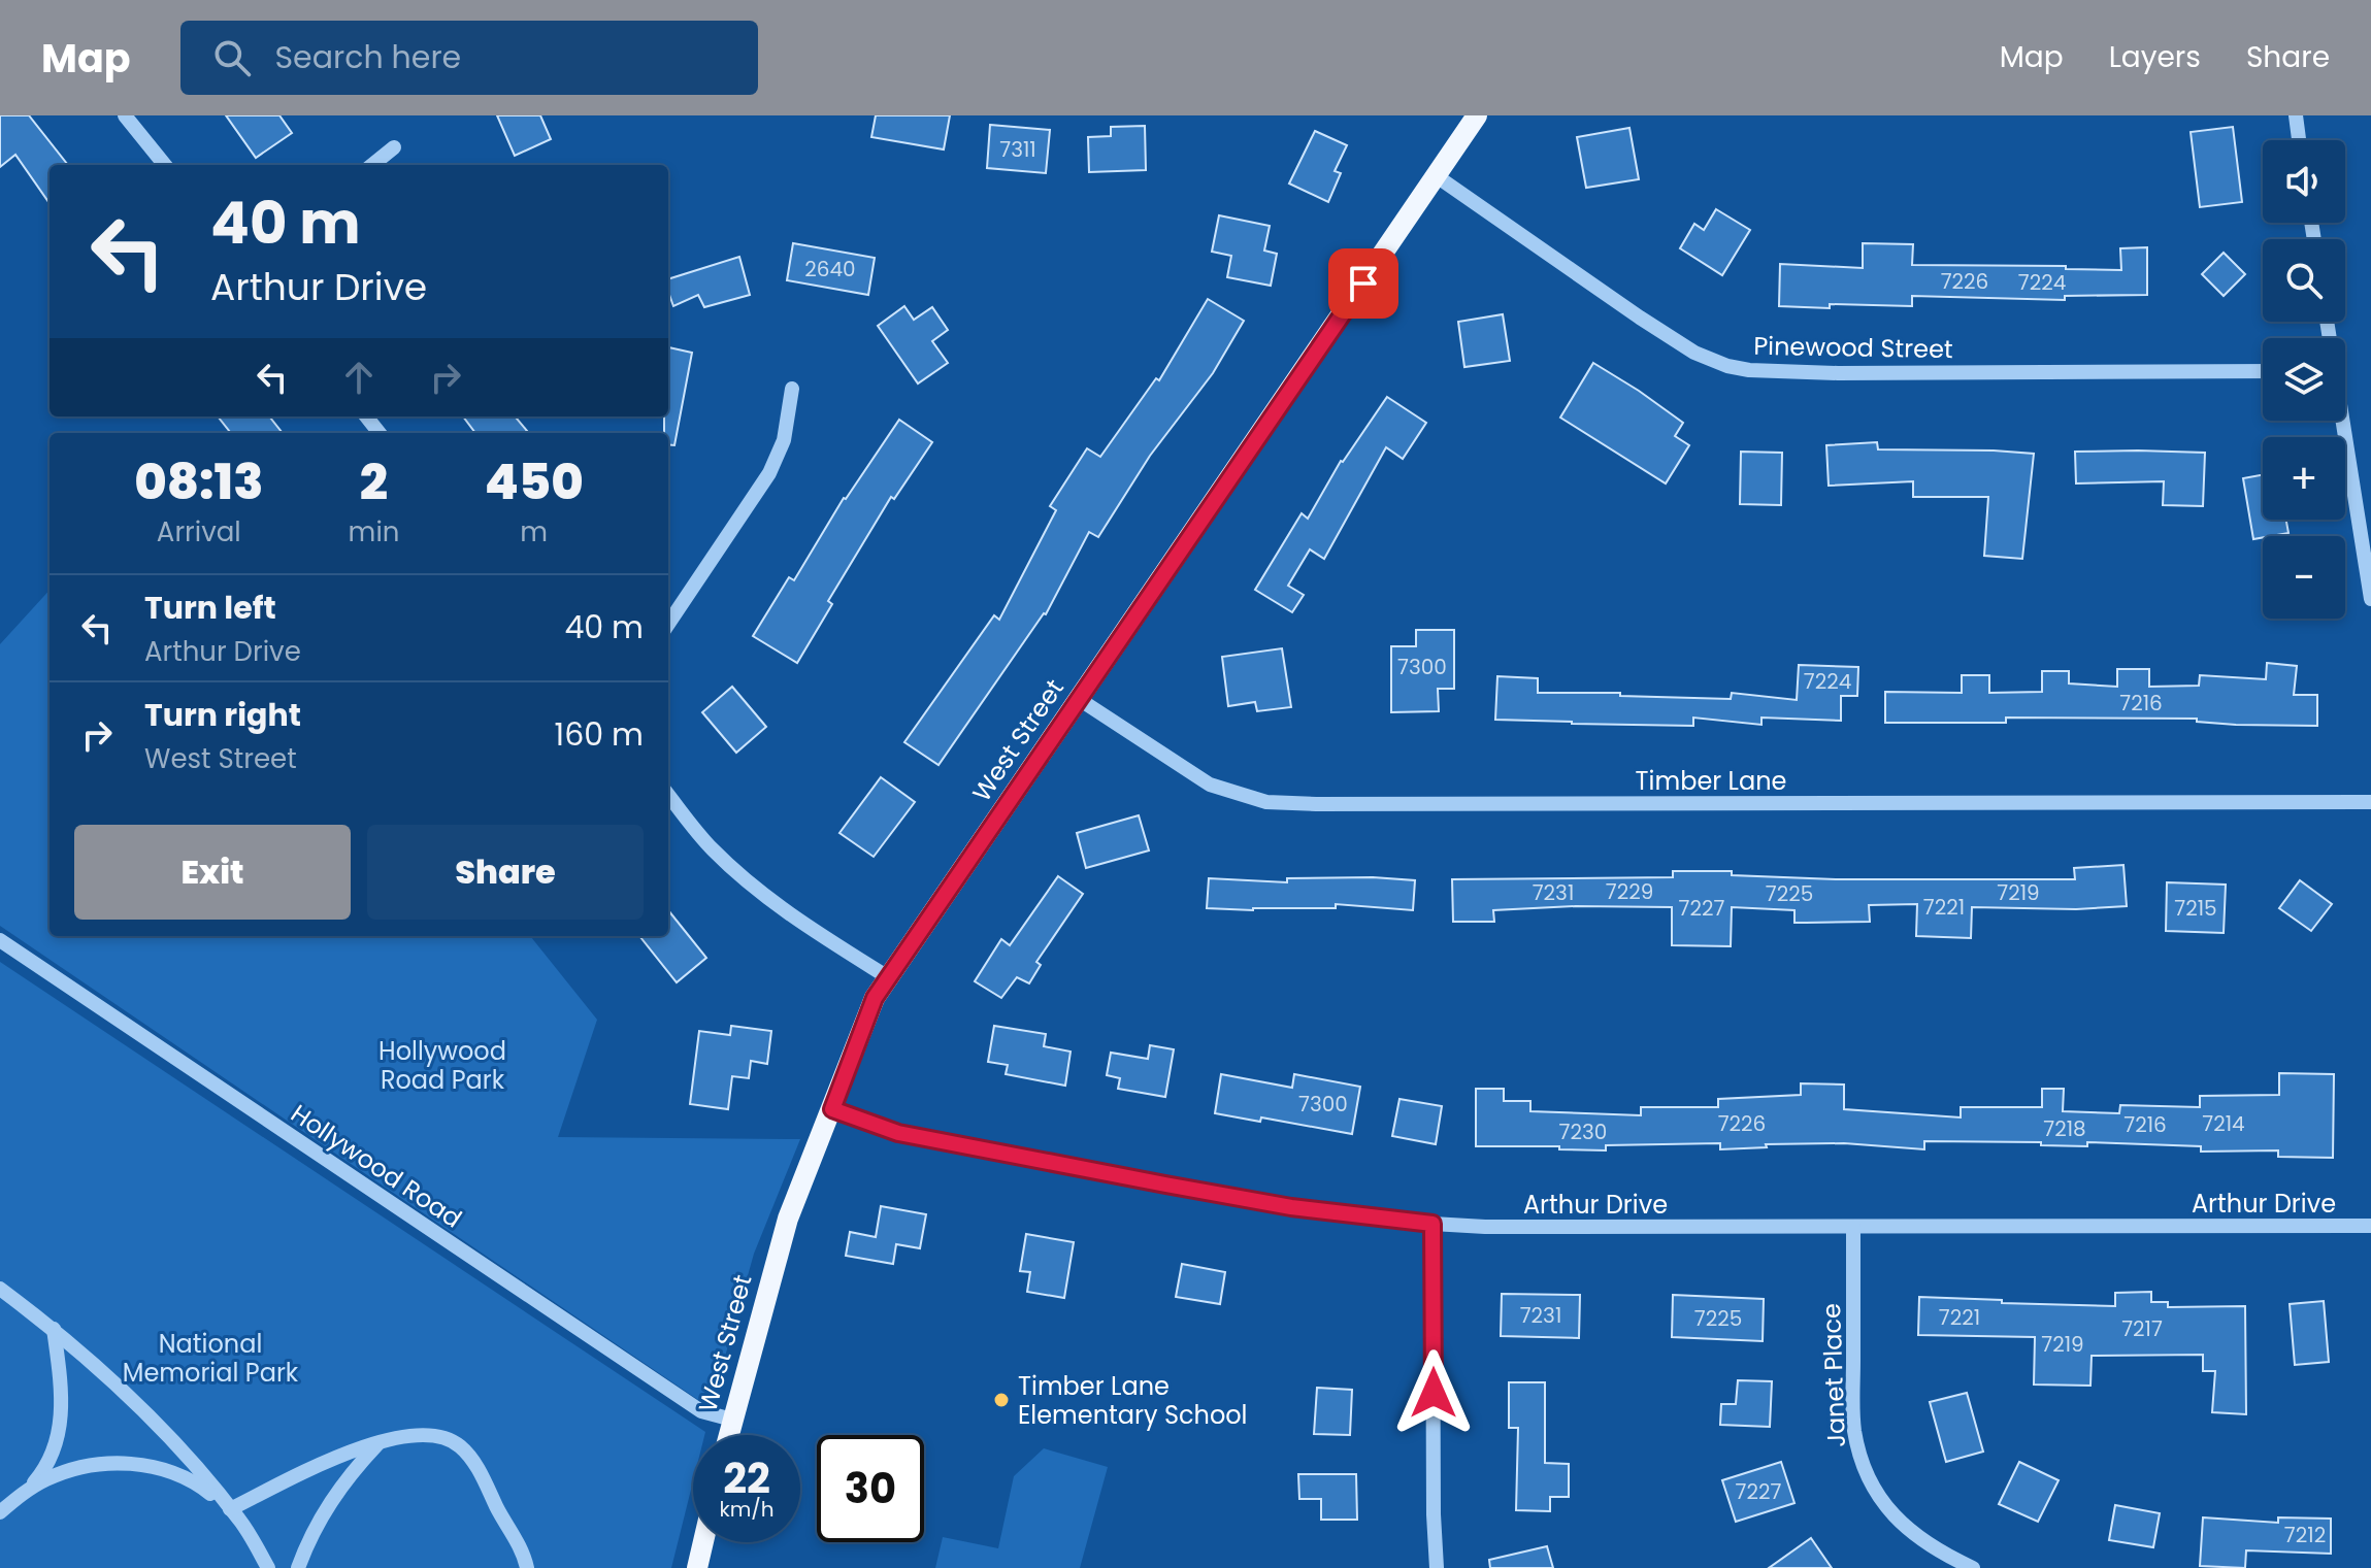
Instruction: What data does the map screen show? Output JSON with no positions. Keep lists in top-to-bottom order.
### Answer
{
  "streets": {
    "main road": ["West Street"],
    "street": [
      "Pinewood Street",
      "Timber Lane",
      "Hollywood Road",
      "Arthur Drive",
      "Janet Place"
    ]
  },
  "crossings": [
    ["Pinewood Street", "West Street"],
    ["West Street", "Timber Lane"],
    ["West Street", "Hollywood Road"],
    ["West Street", "Arthur Drive"],
    ["Arthur Drive", "Janet Place"]
  ],
  "parks": ["Hollywood Road Park", "National Memorial Park"],
  "places": ["Timber Lane Elementary School"],
  "house_numbers": [
    "7311",
    "2640",
    "7226",
    "7224",
    "7300",
    "7224",
    "7216",
    "7229",
    "7231",
    "7219",
    "7225",
    "7221",
    "7227",
    "7215",
    "7300",
    "7226",
    "7214",
    "7216",
    "7218",
    "7230",
    "7231",
    "7221",
    "7225",
    "7217",
    "7219",
    "7227",
    "7212"
  ],
  "page": {
    "header": "Map",
    "search": "Search here",
    "nav": ["Map", "Layers", "Share"],
    "map_buttons": ["+", "−"],
    "turn": ["40 m", "Arthur Drive"],
    "eta": [
      "08:13",
      "Arrival",
      "2",
      "min",
      "450",
      "m"
    ],
    "list": [
      {
        "name": "Turn left",
        "note": "Arthur Drive",
        "value": "40 m"
      },
      {
        "name": "Turn right",
        "note": "West Street",
        "value": "160 m"
      }
    ],
    "buttons": ["Exit", "Share"],
    "speed": "22 km/h",
    "limit": "30"
  }
}
